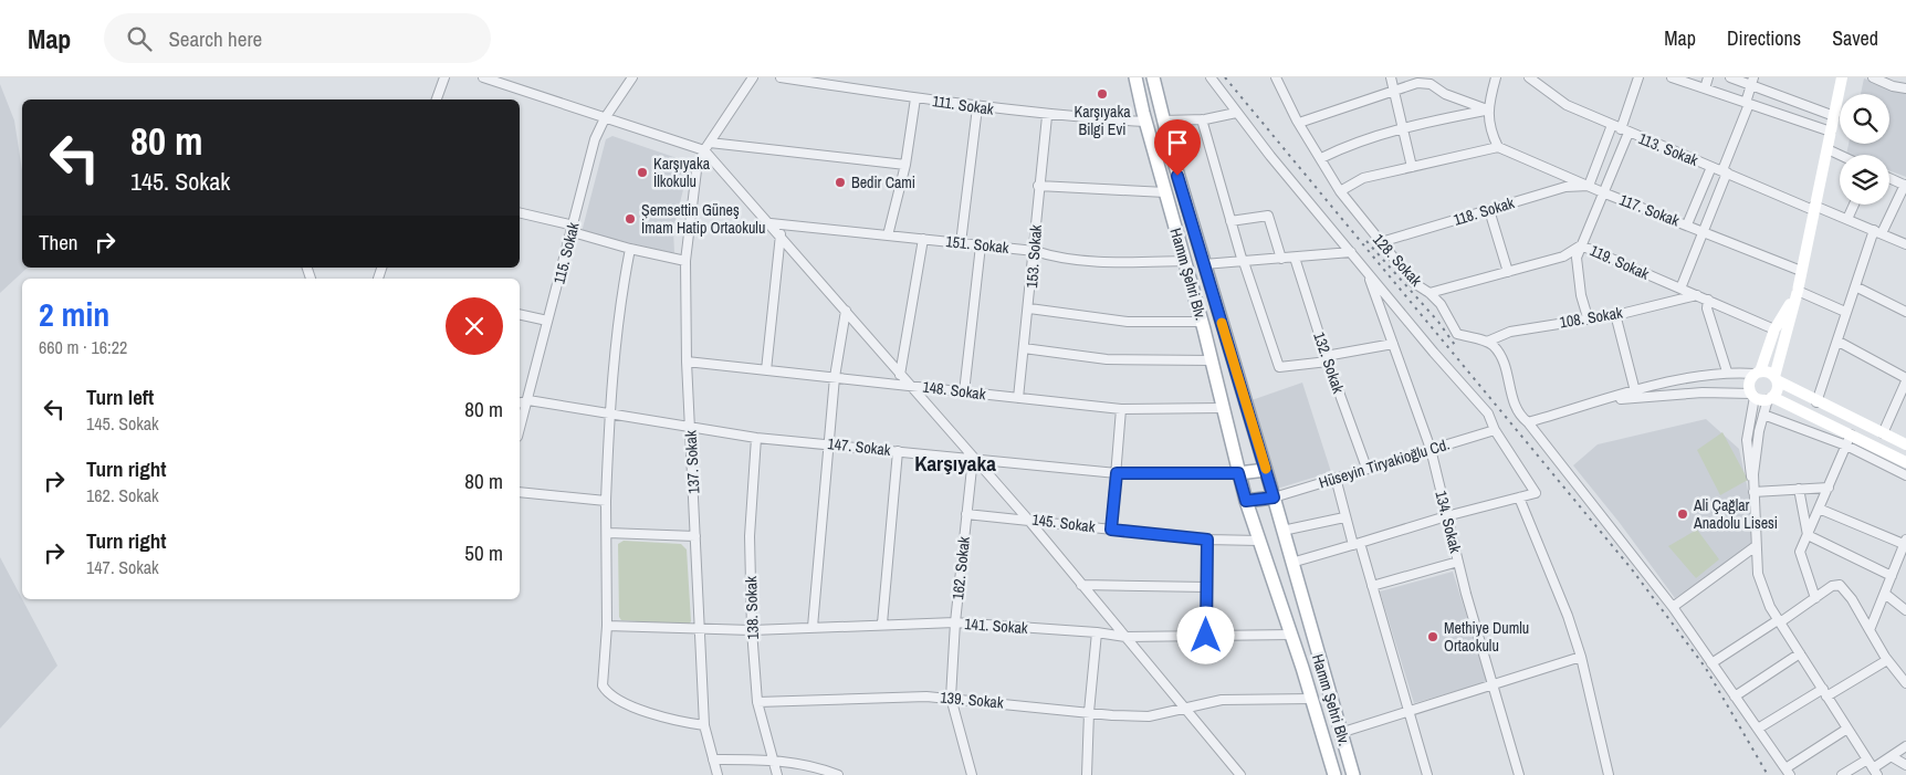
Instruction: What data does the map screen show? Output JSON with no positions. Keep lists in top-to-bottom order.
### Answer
{
  "streets": {
    "main road": ["Hamm Şehri Blv."],
    "street": [
      "111. Sokak",
      "113. Sokak",
      "117. Sokak",
      "118. Sokak",
      "151. Sokak",
      "115. Sokak",
      "153. Sokak",
      "128. Sokak",
      "119. Sokak",
      "108. Sokak",
      "132. Sokak",
      "148. Sokak",
      "147. Sokak",
      "137. Sokak",
      "Hüseyin Tiryakioğlu Cd.",
      "134. Sokak",
      "145. Sokak",
      "162. Sokak",
      "138. Sokak",
      "141. Sokak",
      "139. Sokak"
    ]
  },
  "crossings": [
    ["111. Sokak", "153. Sokak"],
    ["111. Sokak", "Hamm Şehri Blv."],
    ["117. Sokak", "118. Sokak"],
    ["118. Sokak", "128. Sokak"],
    ["151. Sokak", "153. Sokak"],
    ["151. Sokak", "Hamm Şehri Blv."],
    ["115. Sokak", "147. Sokak"],
    ["153. Sokak", "148. Sokak"],
    ["128. Sokak", "119. Sokak"],
    ["128. Sokak", "108. Sokak"],
    ["119. Sokak", "108. Sokak"],
    ["Hamm Şehri Blv.", "148. Sokak"],
    ["Hamm Şehri Blv.", "147. Sokak"],
    ["Hamm Şehri Blv.", "Hüseyin Tiryakioğlu Cd."],
    ["Hamm Şehri Blv.", "145. Sokak"],
    ["Hamm Şehri Blv.", "141. Sokak"],
    ["Hamm Şehri Blv.", "139. Sokak"],
    ["132. Sokak", "Hüseyin Tiryakioğlu Cd."],
    ["148. Sokak", "137. Sokak"],
    ["147. Sokak", "137. Sokak"],
    ["147. Sokak", "162. Sokak"],
    ["147. Sokak", "138. Sokak"],
    ["137. Sokak", "141. Sokak"],
    ["Hüseyin Tiryakioğlu Cd.", "134. Sokak"],
    ["145. Sokak", "162. Sokak"],
    ["162. Sokak", "141. Sokak"],
    ["162. Sokak", "139. Sokak"],
    ["138. Sokak", "141. Sokak"],
    ["138. Sokak", "139. Sokak"]
  ],
  "districts": ["Karşıyaka"],
  "places": [
    "Karşıyaka Bilgi Evi",
    "Karşıyaka İlkokulu",
    "Bedir Cami",
    "Şemsettin Güneş İmam Hatip Ortaokulu",
    "Ali Çağlar Anadolu Lisesi",
    "Methiye Dumlu Ortaokulu"
  ],
  "page": {
    "header": "Map",
    "search": "Search here",
    "nav": ["Map", "Directions", "Saved"],
    "turn": ["80 m", "145. Sokak"],
    "then": "Then",
    "heading": ["2 min", "660 m · 16:22"],
    "list": [
      {
        "name": "Turn left",
        "note": "145. Sokak",
        "value": "80 m"
      },
      {
        "name": "Turn right",
        "note": "162. Sokak",
        "value": "80 m"
      },
      {
        "name": "Turn right",
        "note": "147. Sokak",
        "value": "50 m"
      }
    ]
  }
}
